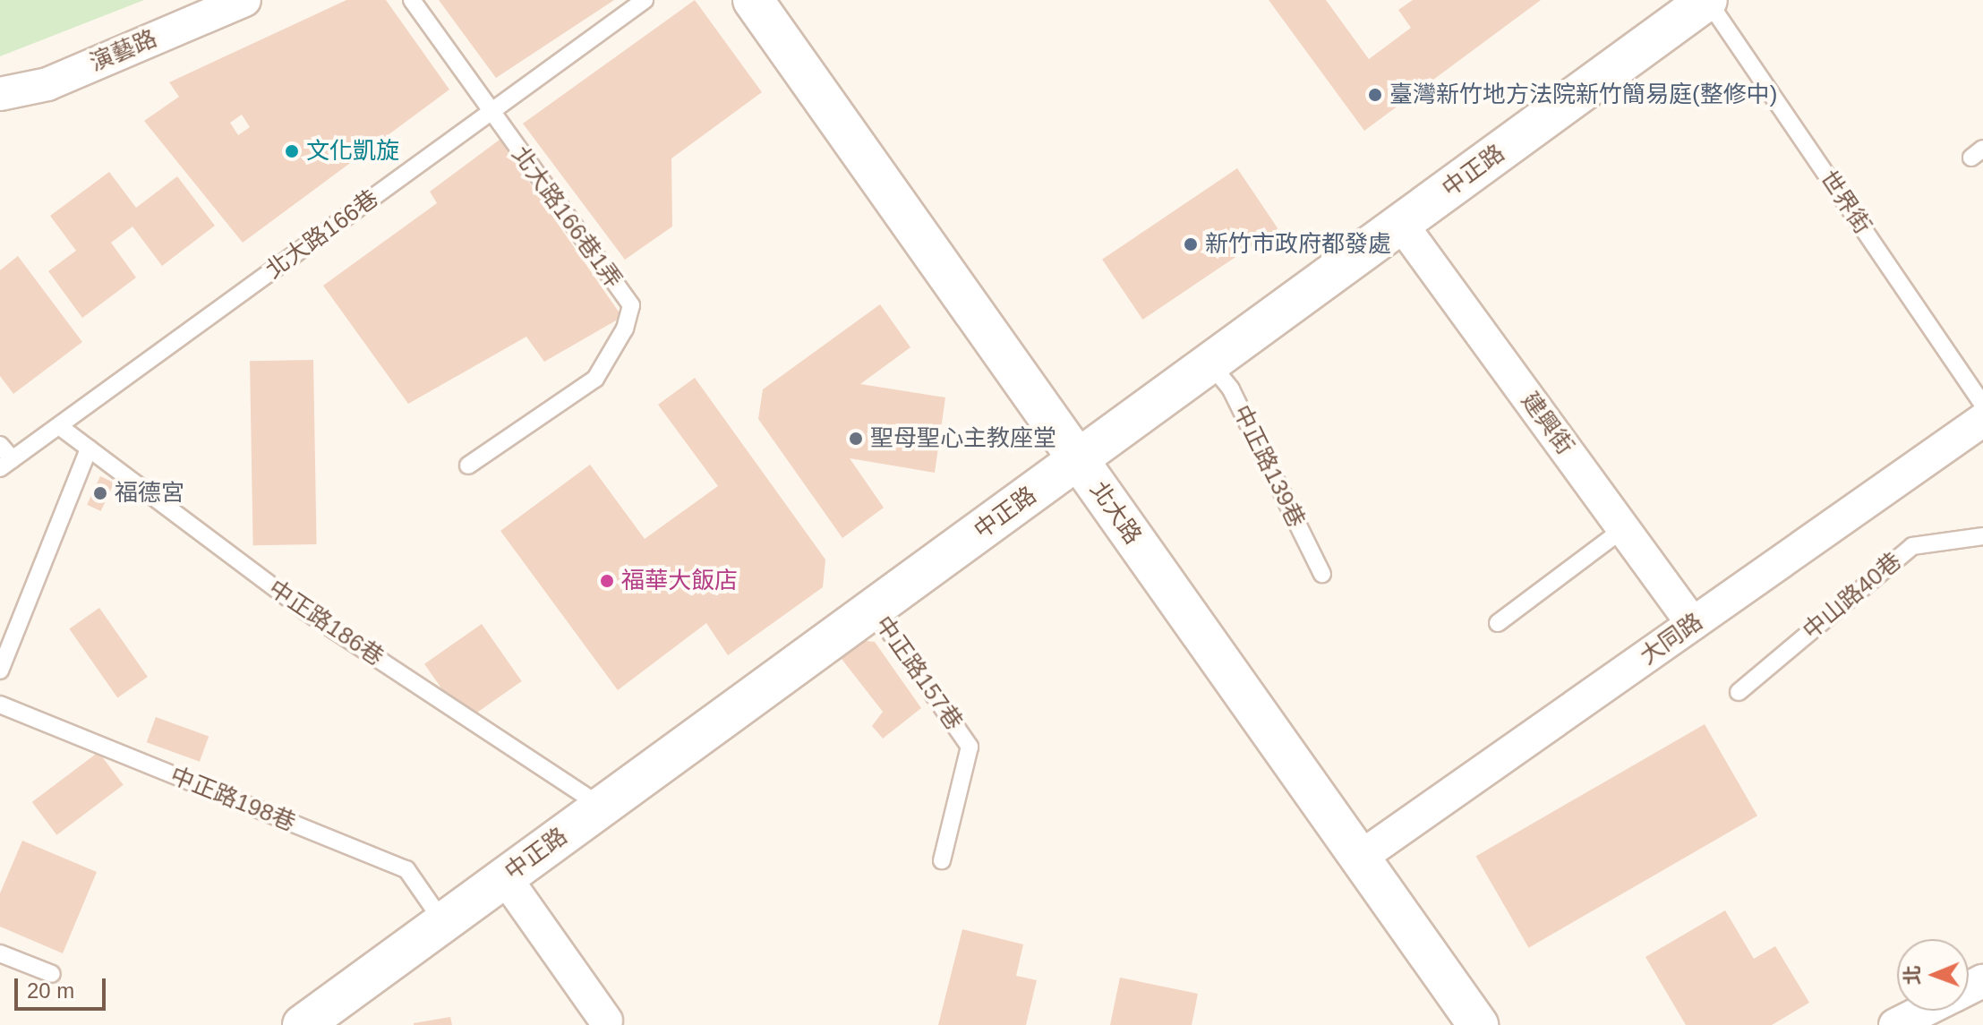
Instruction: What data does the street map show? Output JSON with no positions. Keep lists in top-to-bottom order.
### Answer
{
  "streets": {
    "street": [
      "演藝路",
      "中正路",
      "建興街",
      "北大路",
      "大同路"
    ],
    "lane": [
      "世界街",
      "北大路166巷1弄",
      "北大路166巷",
      "中正路139巷",
      "中山路40巷",
      "中正路186巷",
      "中正路157巷",
      "中正路198巷"
    ]
  },
  "crossings": [
    ["中正路", "世界街"],
    ["中正路", "建興街"],
    ["中正路", "中正路139巷"],
    ["中正路", "北大路"],
    ["中正路", "中正路186巷"],
    ["中正路", "中正路157巷"],
    ["中正路", "中正路198巷"],
    ["北大路166巷1弄", "北大路166巷"],
    ["北大路166巷", "中正路186巷"],
    ["建興街", "大同路"],
    ["北大路", "大同路"]
  ],
  "places": [
    "臺灣新竹地方法院新竹簡易庭(整修中)",
    "文化凱旋",
    "新竹市政府都發處",
    "聖母聖心主教座堂",
    "福德宮",
    "福華大飯店"
  ],
  "scale_bar": "20 m",
  "north": "left"
}
